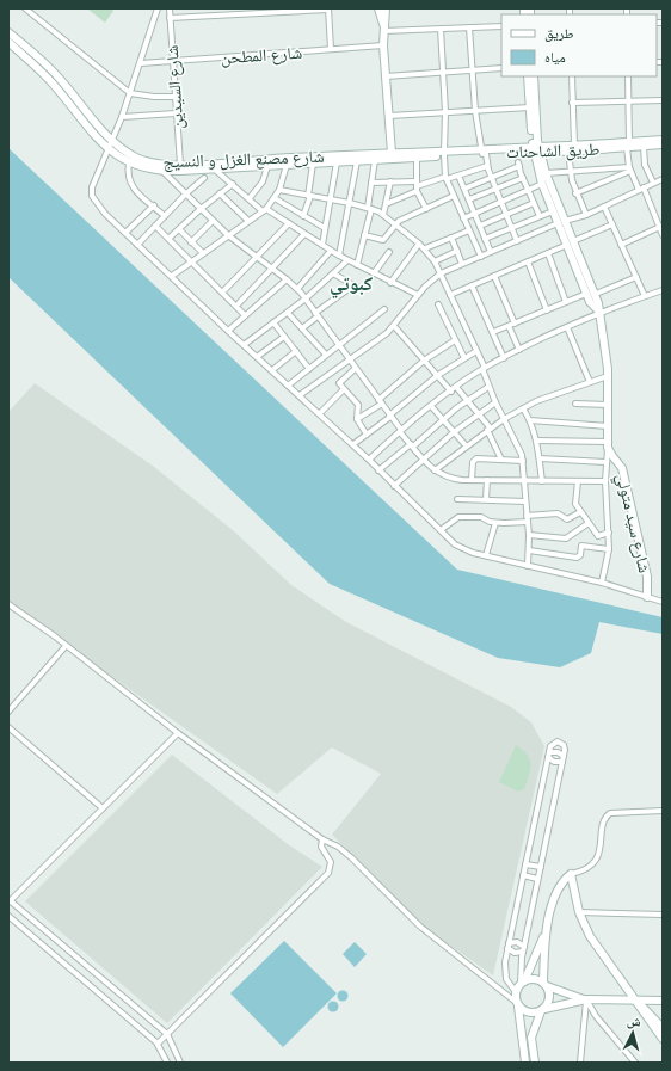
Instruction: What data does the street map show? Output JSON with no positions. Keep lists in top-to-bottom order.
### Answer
{
  "streets": {
    "street": [
      "شارع المطحن",
      "شارع السيدين",
      "طريق الشاحنات",
      "شارع مصنع الغزل و النسيج",
      "شارع سيد متولي"
    ]
  },
  "crossings": [
    ["شارع المطحن", "شارع السيدين"],
    ["شارع السيدين", "شارع مصنع الغزل و النسيج"],
    ["طريق الشاحنات", "شارع مصنع الغزل و النسيج"]
  ],
  "districts": ["كبوتي"],
  "legend": ["طريق", "مياه"],
  "north": "top"
}
